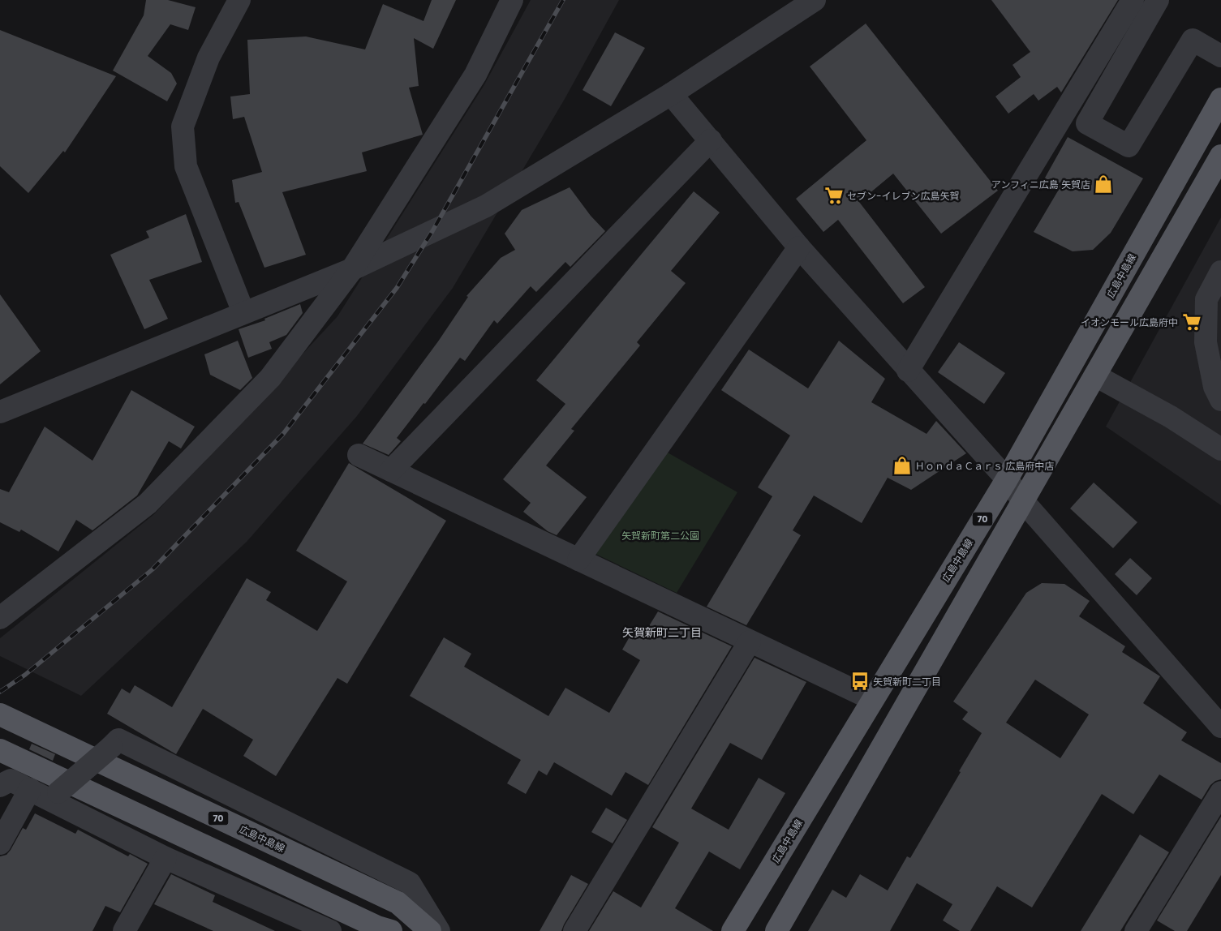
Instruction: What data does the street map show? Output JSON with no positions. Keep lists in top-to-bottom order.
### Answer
{
  "streets": {
    "main road": ["広島中島線", "70"]
  },
  "districts": ["矢賀新町二丁目"],
  "parks": ["矢賀新町第二公園"],
  "places": {
    "shop": ["アンフィニ広島 矢賀店", "ＨｏｎｄａＣａｒｓ 広島府中店"],
    "supermarket": ["セブン-イレブン広島矢賀", "イオンモール広島府中"],
    "bus stop": ["矢賀新町二丁目"]
  }
}
